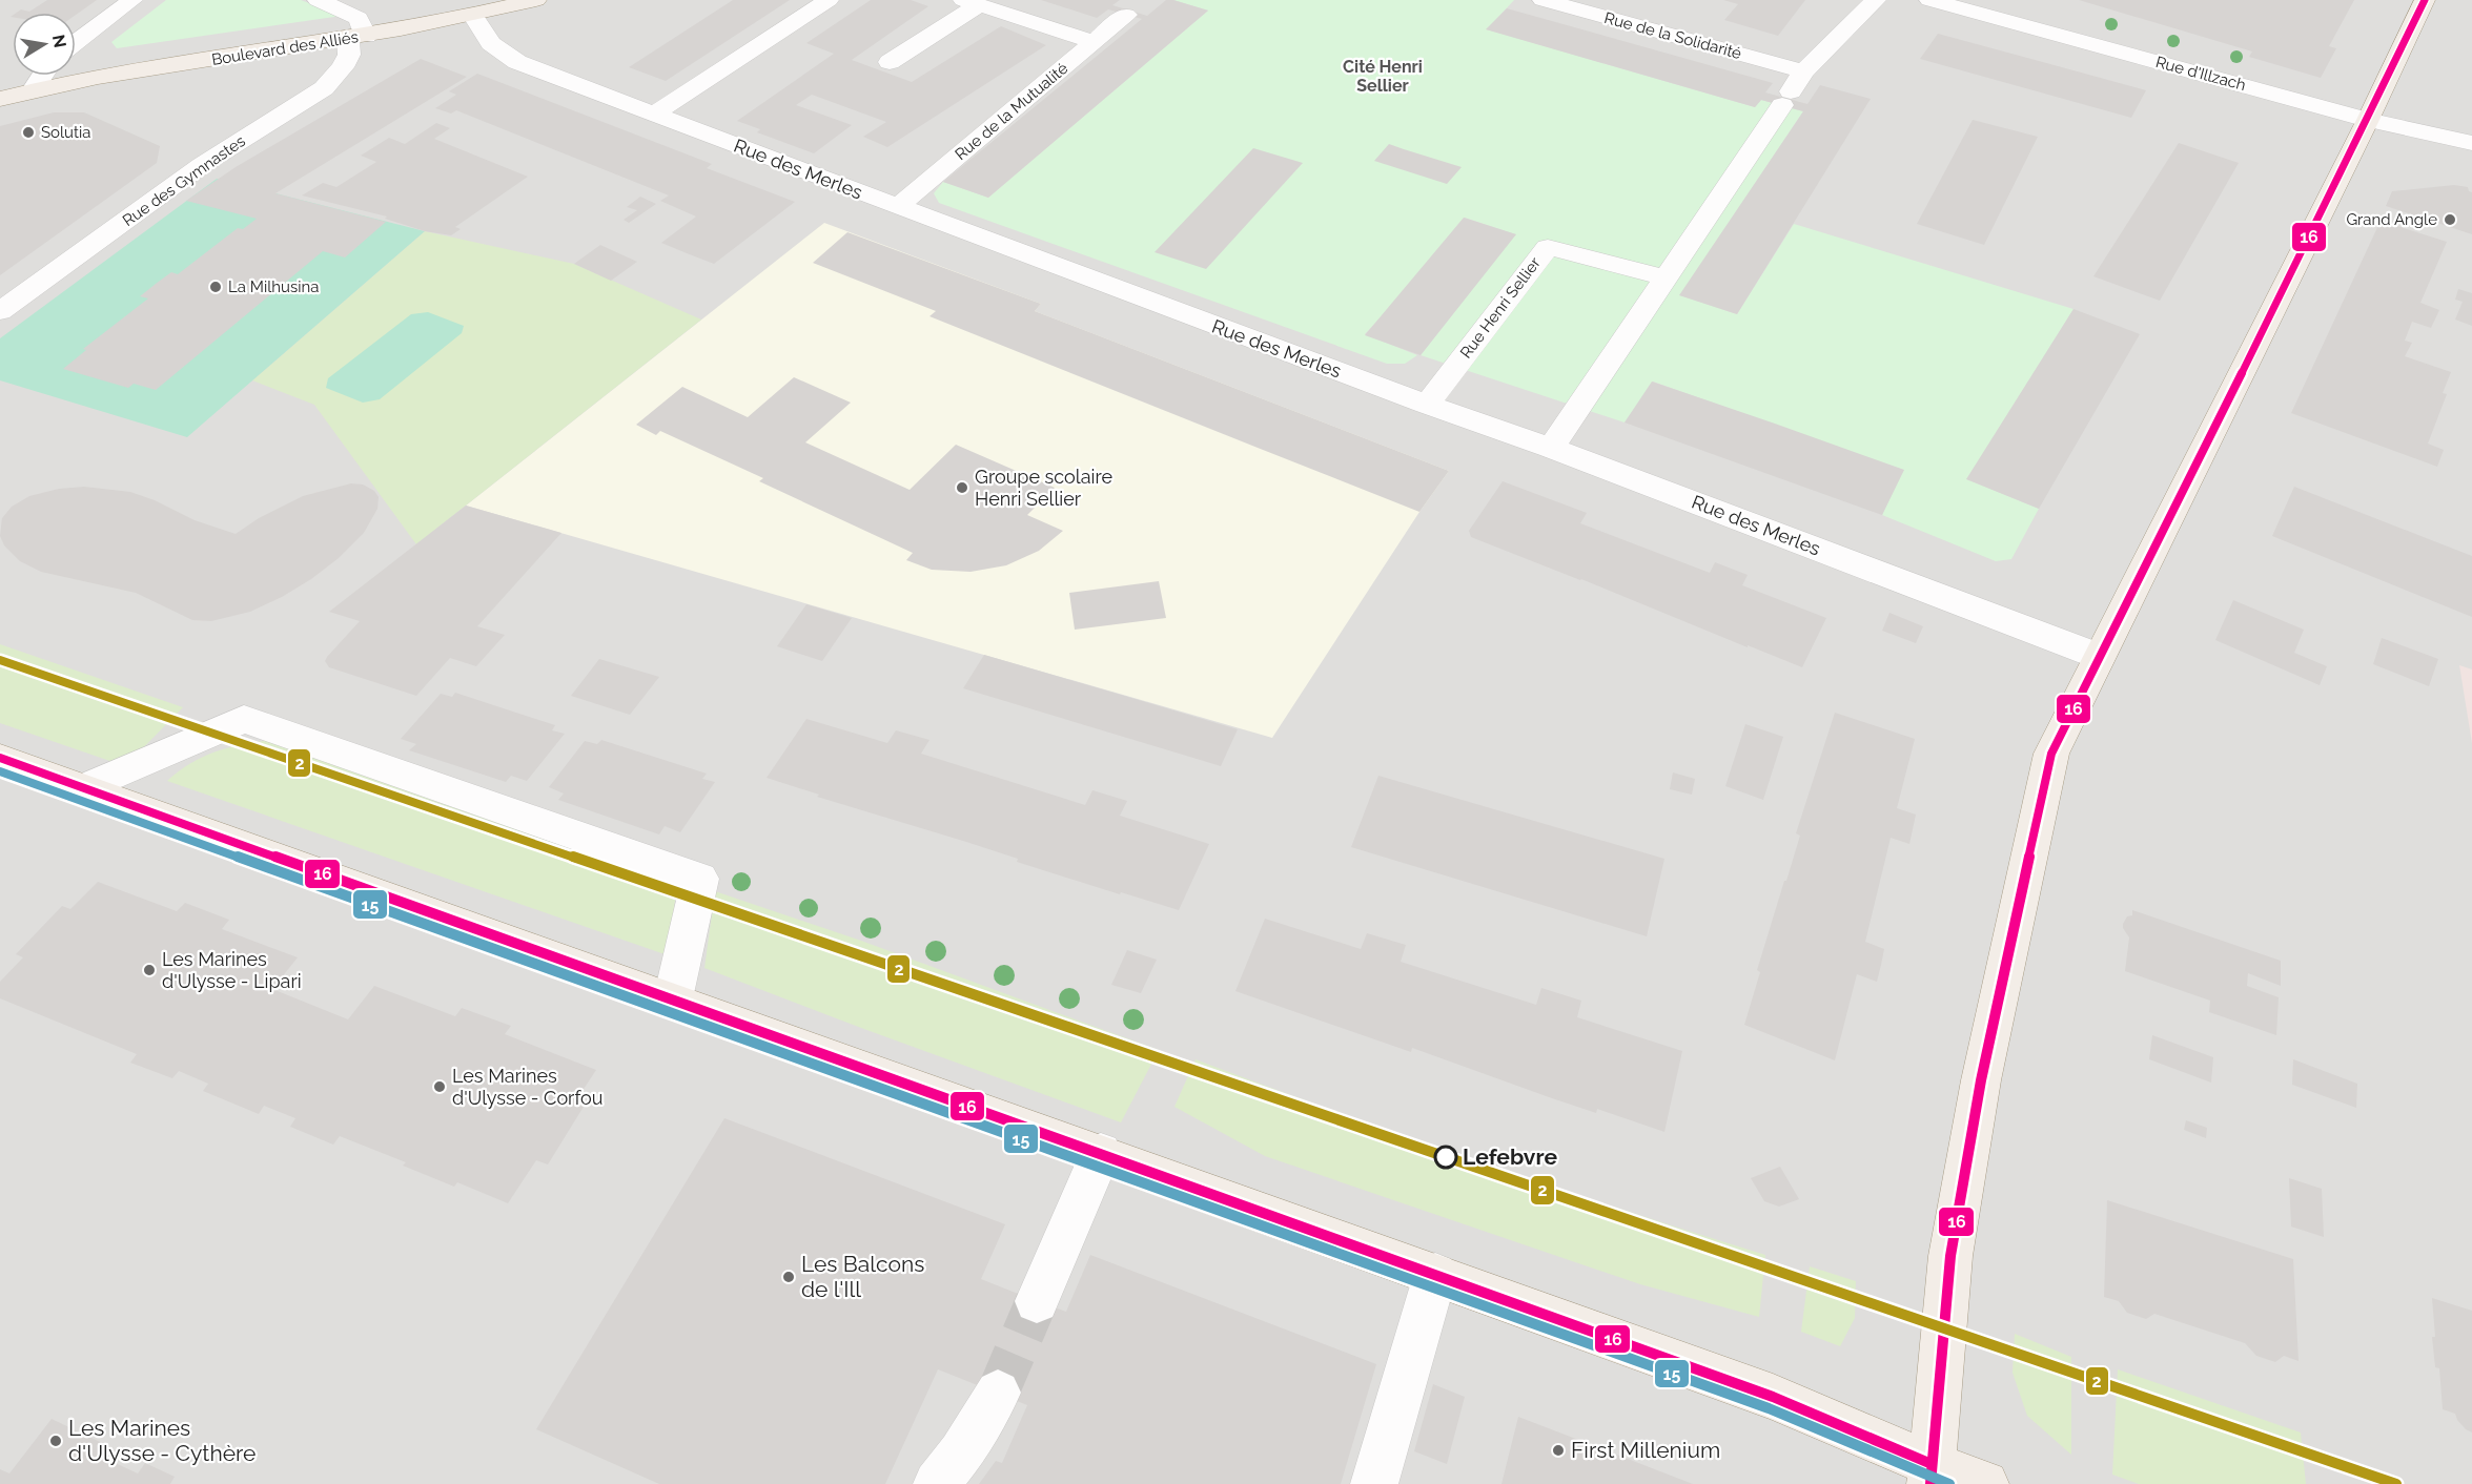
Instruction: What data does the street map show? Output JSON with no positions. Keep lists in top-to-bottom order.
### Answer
{
  "streets": {
    "main road": ["Boulevard des Alliés"],
    "street": [
      "Rue de la Solidarité",
      "Rue d'Illzach",
      "Rue de la Mutualité",
      "Rue des Merles",
      "Rue des Gymnastes",
      "Rue Henri Sellier"
    ]
  },
  "crossings": [
    ["Boulevard des Alliés", "Rue des Merles"],
    ["Boulevard des Alliés", "Rue des Gymnastes"],
    ["Rue de la Mutualité", "Rue des Merles"],
    ["Rue des Merles", "Rue Henri Sellier"]
  ],
  "districts": ["Cité Henri Sellier"],
  "places": [
    "Solutia",
    "Grand Angle",
    "La Milhusina",
    "Groupe scolaire Henri Sellier",
    "Les Marines d'Ulysse - Lipari",
    "Les Marines d'Ulysse - Corfou",
    "Lefebvre",
    "Les Balcons de l'Ill",
    "Les Marines d'Ulysse - Cythère",
    "First Millenium"
  ],
  "lines": ["transit line 16", "transit line 2", "transit line 15"],
  "north": "right"
}
